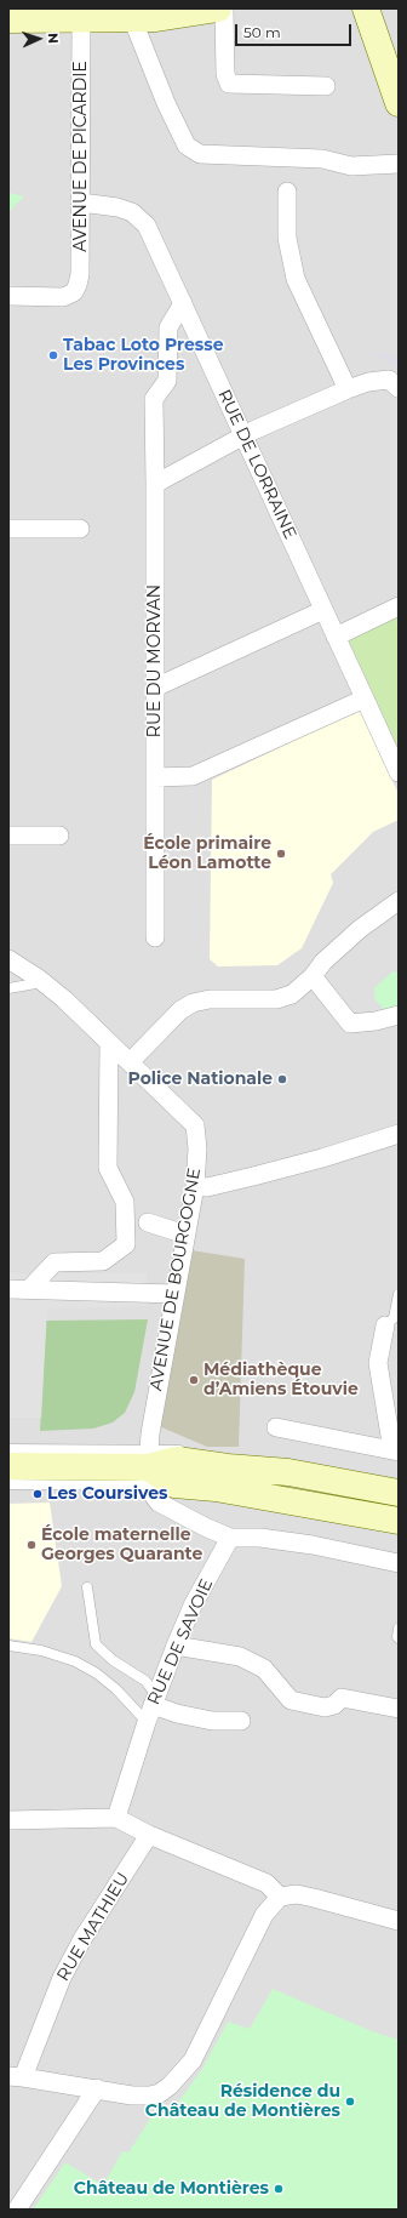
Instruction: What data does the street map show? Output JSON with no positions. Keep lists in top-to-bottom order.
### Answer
{
  "streets": {
    "street": [
      "AVENUE DE PICARDIE",
      "RUE DE LORRAINE",
      "RUE DU MORVAN",
      "AVENUE DE BOURGOGNE",
      "RUE DE SAVOIE",
      "RUE MATHIEU"
    ]
  },
  "crossings": [
    ["AVENUE DE PICARDIE", "RUE DE LORRAINE"],
    ["RUE DE LORRAINE", "RUE DU MORVAN"]
  ],
  "places": [
    "Tabac Loto Presse Les Provinces",
    "École primaire Léon Lamotte",
    "Police Nationale",
    "Médiathèque d’Amiens Étouvie",
    "Les Coursives",
    "École maternelle Georges Quarante",
    "Résidence du Château de Montières",
    "Château de Montières"
  ],
  "scale_bar": "50 m",
  "north": "right"
}
